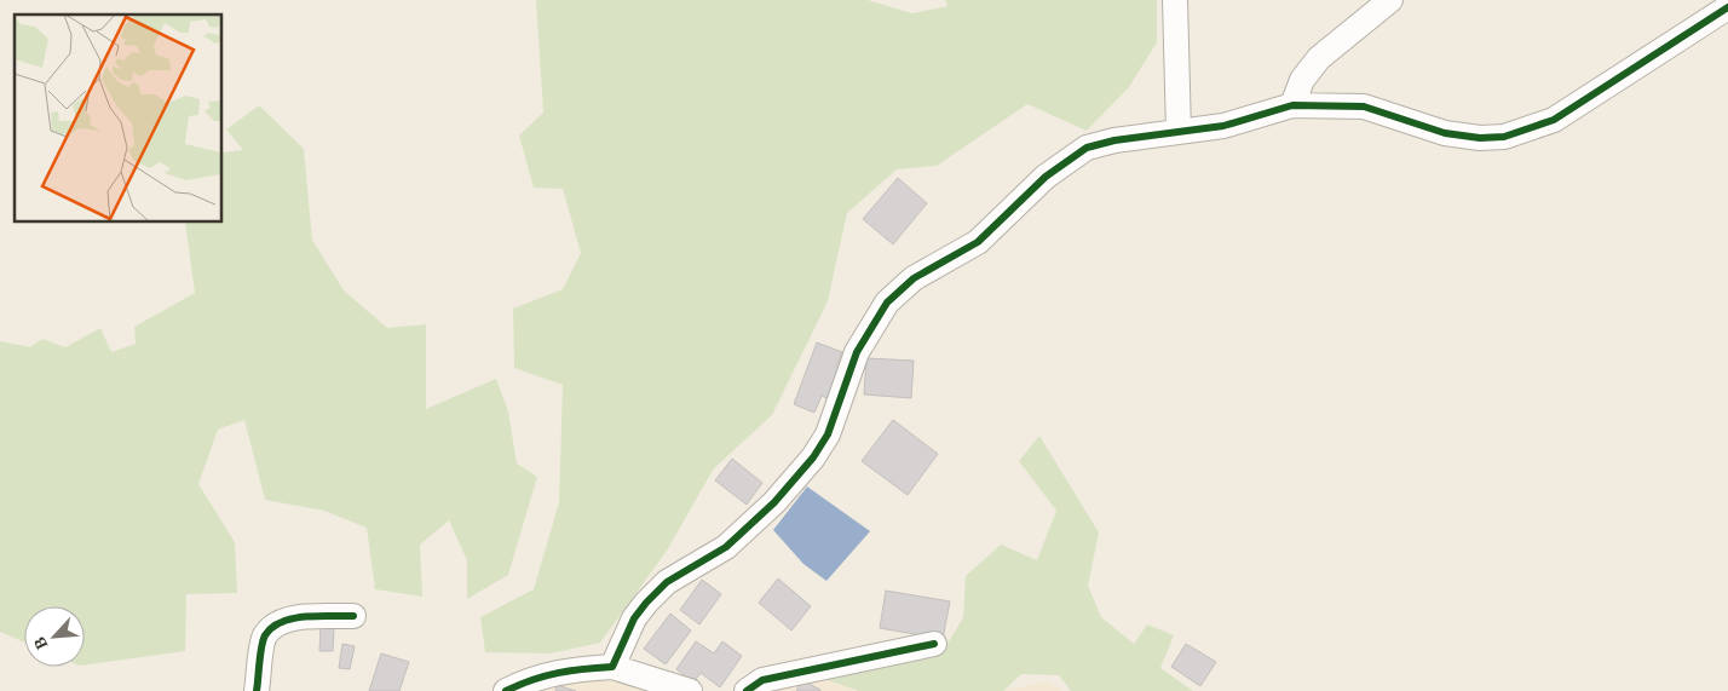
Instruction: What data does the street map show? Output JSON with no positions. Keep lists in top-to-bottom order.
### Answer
{
  "north": "bottom left"
}
